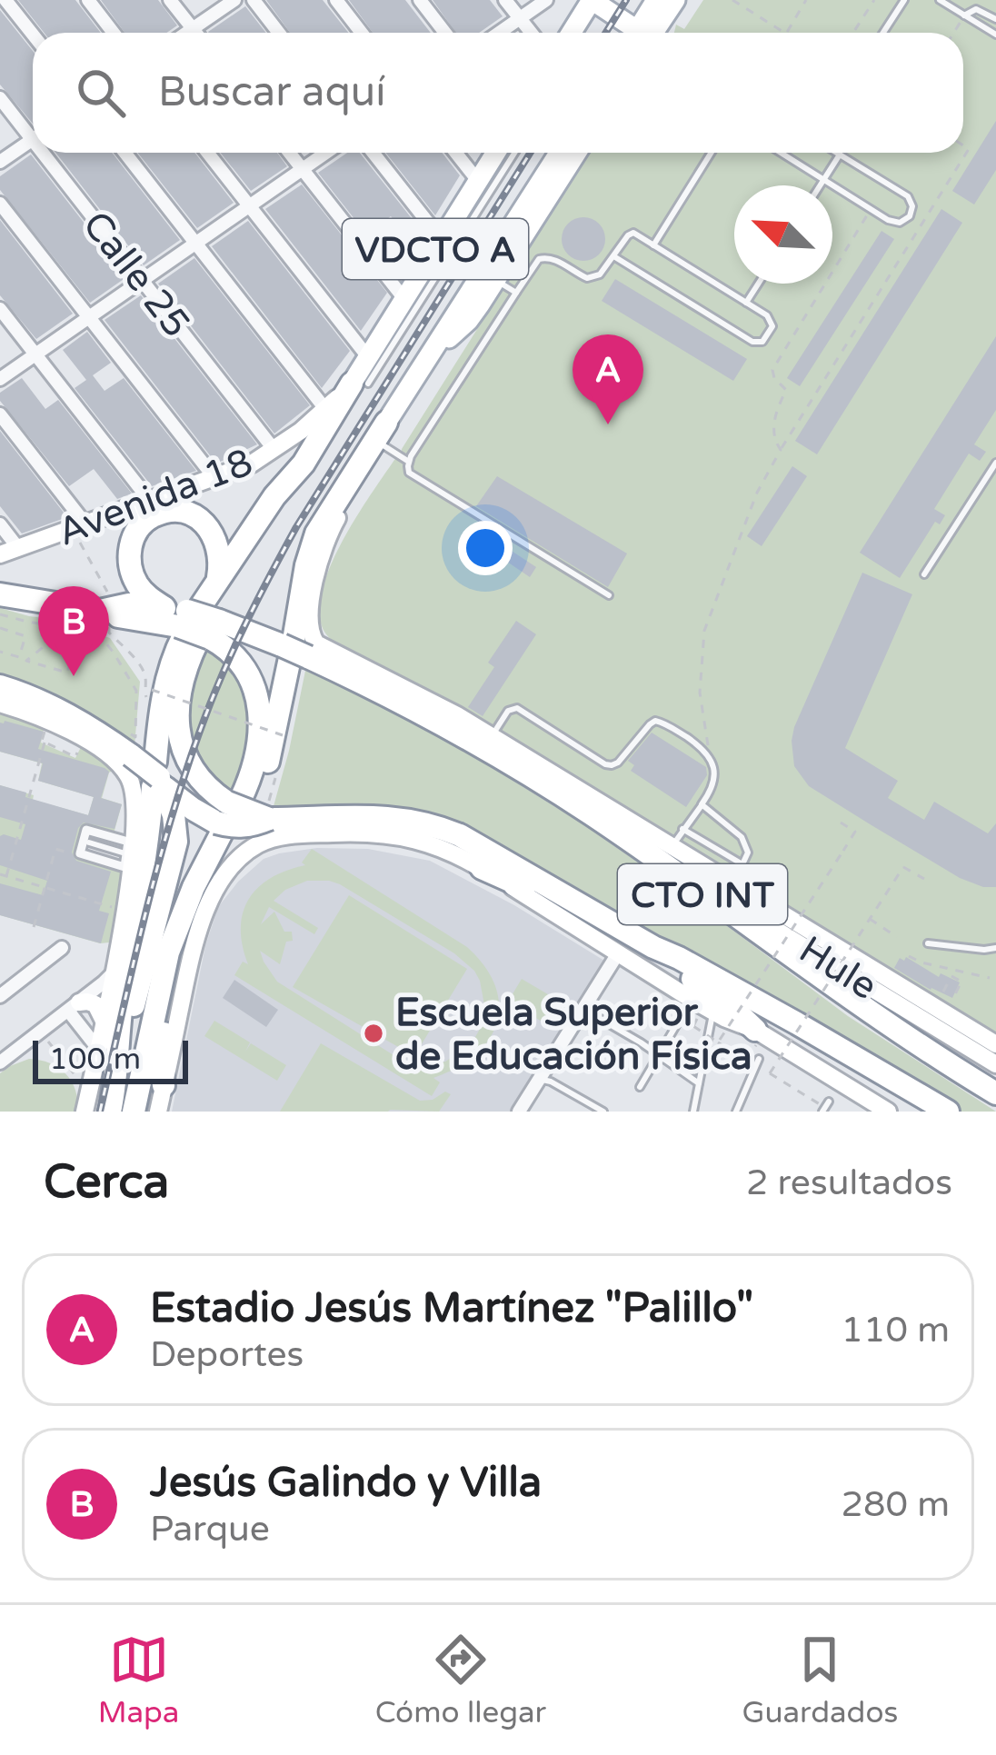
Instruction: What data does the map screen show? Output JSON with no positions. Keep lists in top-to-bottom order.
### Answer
{
  "streets": {
    "highway": ["VDCTO A", "CTO INT"],
    "main road": ["Avenida 18", "Hule"],
    "street": ["Calle 25"]
  },
  "crossings": [
    ["VDCTO A", "Avenida 18"],
    ["VDCTO A", "CTO INT"],
    ["Calle 25", "Avenida 18"],
    ["CTO INT", "Hule"]
  ],
  "places": ["Escuela Superior de Educación Física"],
  "scale_bar": "100 m",
  "north": "top left",
  "page": {
    "search": "Buscar aquí",
    "pins": ["A", "B"],
    "scale": "100 m",
    "heading": ["Cerca", "2 resultados"],
    "list": [
      {
        "mark": "A",
        "name": "Estadio Jesús Martínez \"Palillo\"",
        "note": "Deportes",
        "value": "110 m"
      },
      {
        "mark": "B",
        "name": "Jesús Galindo y Villa",
        "note": "Parque",
        "value": "280 m"
      }
    ],
    "nav": ["Mapa", "Cómo llegar", "Guardados"]
  }
}
